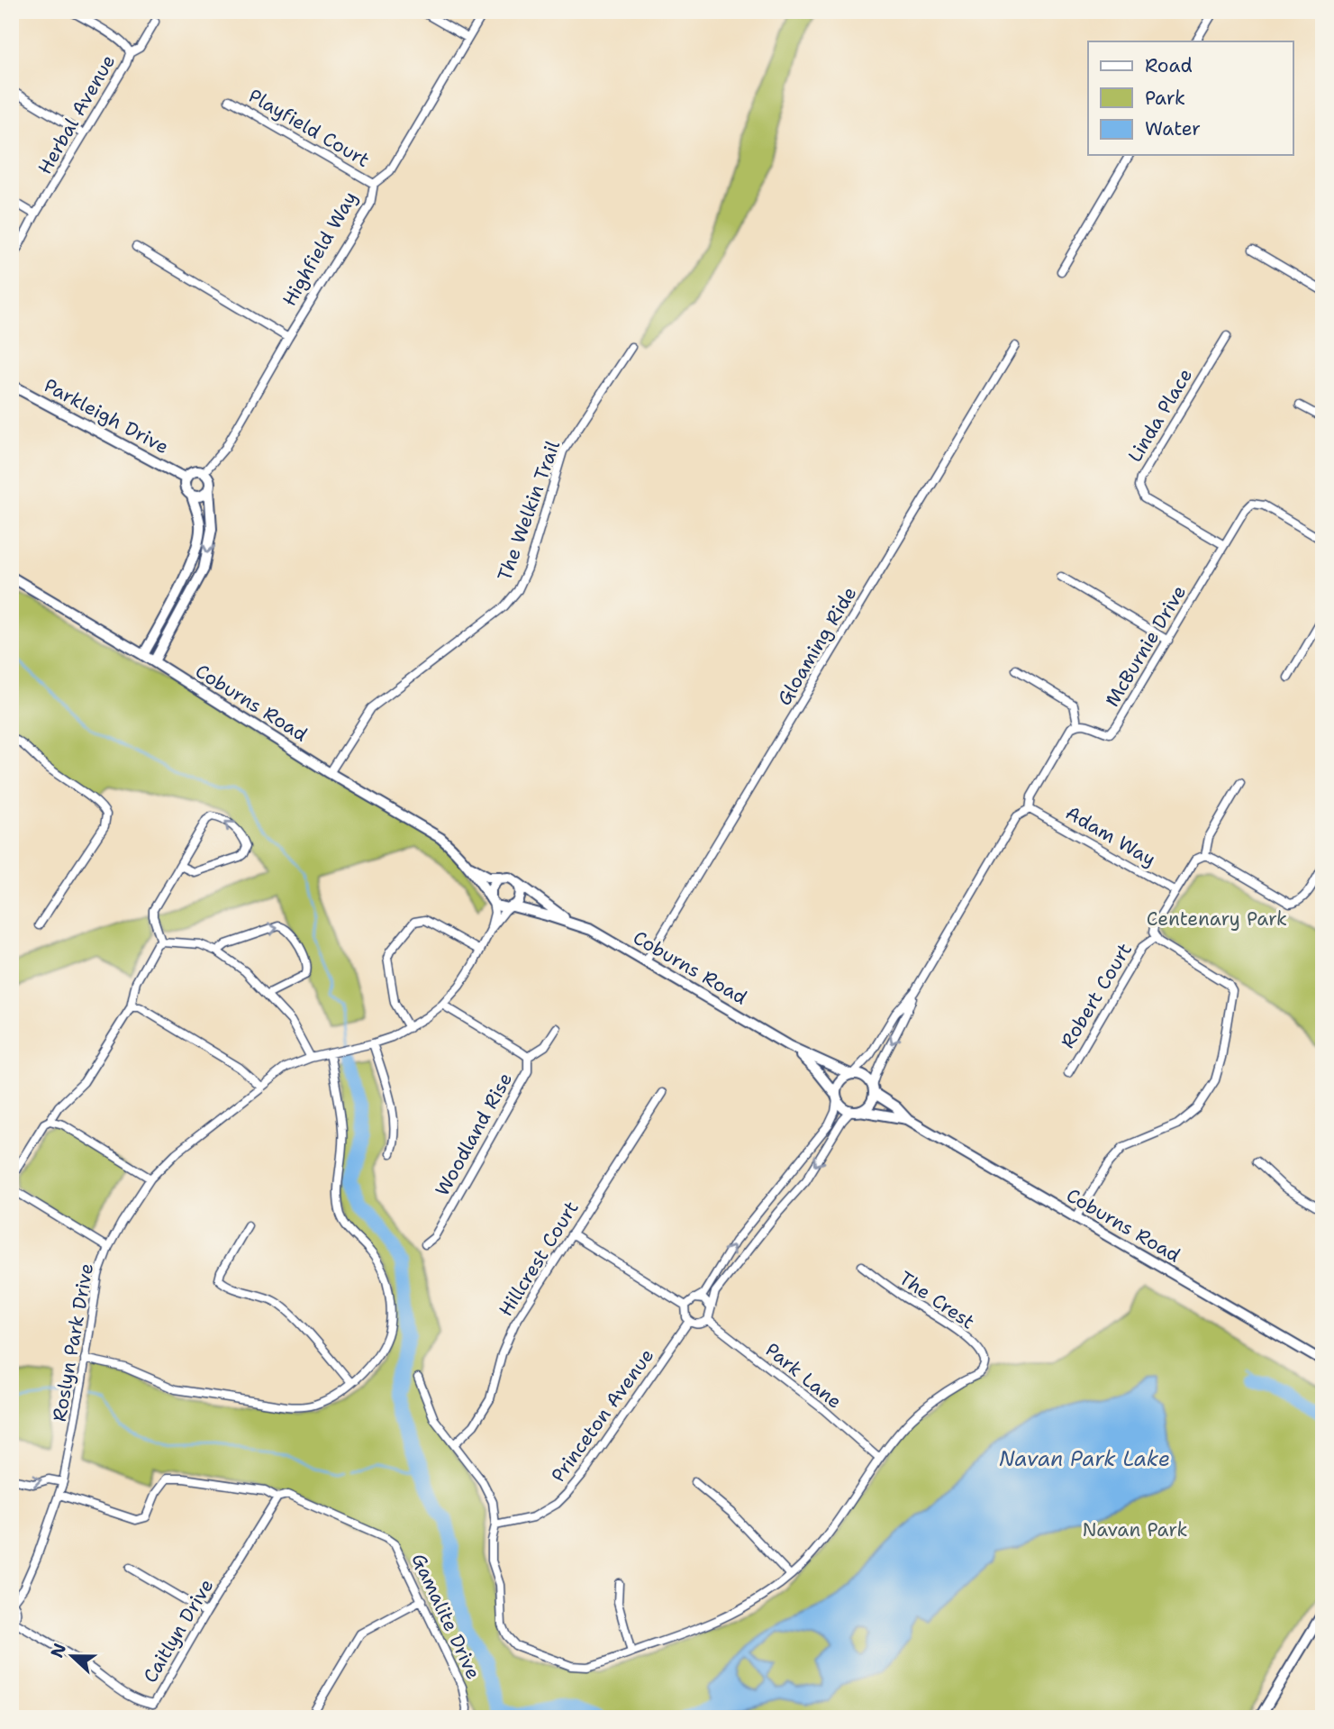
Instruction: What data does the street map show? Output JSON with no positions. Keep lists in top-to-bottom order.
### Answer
{
  "streets": {
    "street": [
      "Herbal Avenue",
      "Playfield Court",
      "Highfield Way",
      "Linda Place",
      "Parkleigh Drive",
      "The Welkin Trail",
      "Gloaming Ride",
      "McBurnie Drive",
      "Coburns Road",
      "Adam Way",
      "Robert Court",
      "Woodland Rise",
      "Hillcrest Court",
      "The Crest",
      "Roslyn Park Drive",
      "Park Lane",
      "Princeton Avenue",
      "Gamalite Drive",
      "Caitlyn Drive"
    ]
  },
  "crossings": [
    ["Playfield Court", "Highfield Way"],
    ["Highfield Way", "Parkleigh Drive"],
    ["Linda Place", "McBurnie Drive"],
    ["The Welkin Trail", "Coburns Road"],
    ["Gloaming Ride", "Coburns Road"],
    ["Coburns Road", "Roslyn Park Drive"],
    ["Woodland Rise", "Roslyn Park Drive"],
    ["The Crest", "Park Lane"],
    ["Roslyn Park Drive", "Gamalite Drive"],
    ["Park Lane", "Princeton Avenue"],
    ["Gamalite Drive", "Caitlyn Drive"]
  ],
  "water": ["Navan Park Lake"],
  "parks": ["Centenary Park", "Navan Park"],
  "legend": ["Road", "Park", "Water"],
  "north": "left"
}
